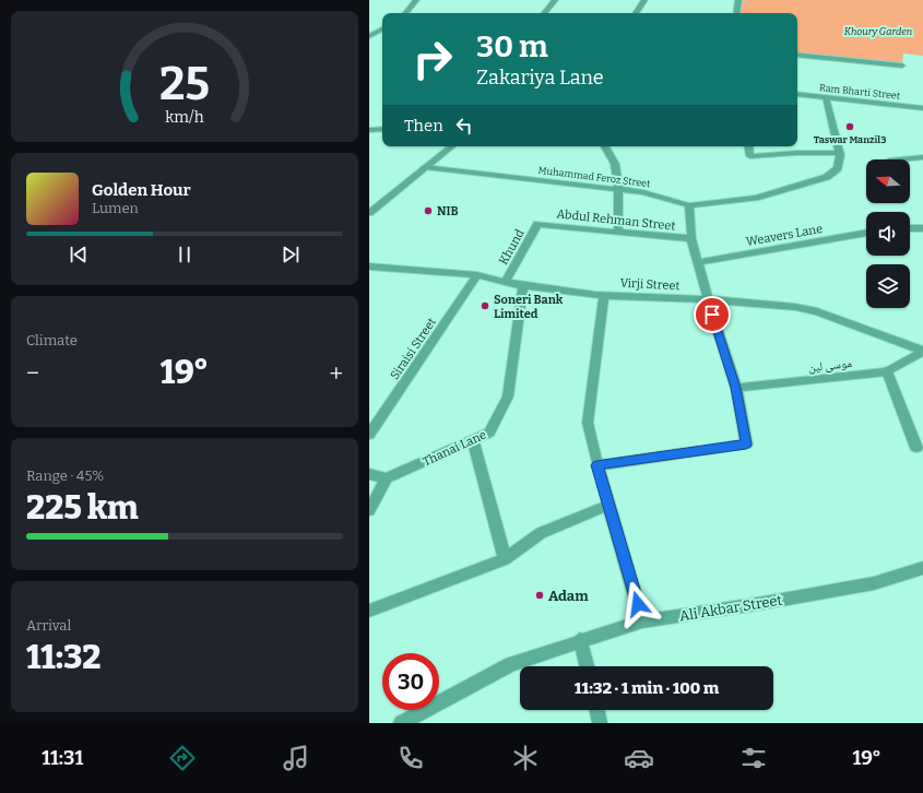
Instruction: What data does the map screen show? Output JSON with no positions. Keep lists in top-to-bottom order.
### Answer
{
  "streets": {
    "street": [
      "Ram Bharti Street",
      "Muhammad Feroz Street",
      "Abdul Rehman Street",
      "Weavers Lane",
      "Khund",
      "Virji Street",
      "Siraisi Street",
      "موسی لین",
      "Thanai Lane",
      "Ali Akbar Street"
    ]
  },
  "crossings": [
    ["Abdul Rehman Street", "Khund"],
    ["Khund", "Virji Street"],
    ["Virji Street", "Siraisi Street"],
    ["Virji Street", "موسی لین"],
    ["Virji Street", "Thanai Lane"]
  ],
  "parks": ["Khoury Garden"],
  "places": [
    "Taswar Manzil3",
    "NIB",
    "Soneri Bank Limited",
    "Adam"
  ],
  "north": "left",
  "page": {
    "turn": ["30 m", "Zakariya Lane"],
    "then": "Then",
    "song": ["Golden Hour", "Lumen"],
    "tile": [
      "Climate",
      ["Range · 45%", "225 km"],
      ["Arrival", "11:32"]
    ],
    "heat": ["−", "19°", "+"],
    "limit": "30",
    "trip": "11:32 · 1 min · 100 m",
    "tabs": ["11:31", "19°"],
    "gauge": ["25", "km/h"]
  }
}
